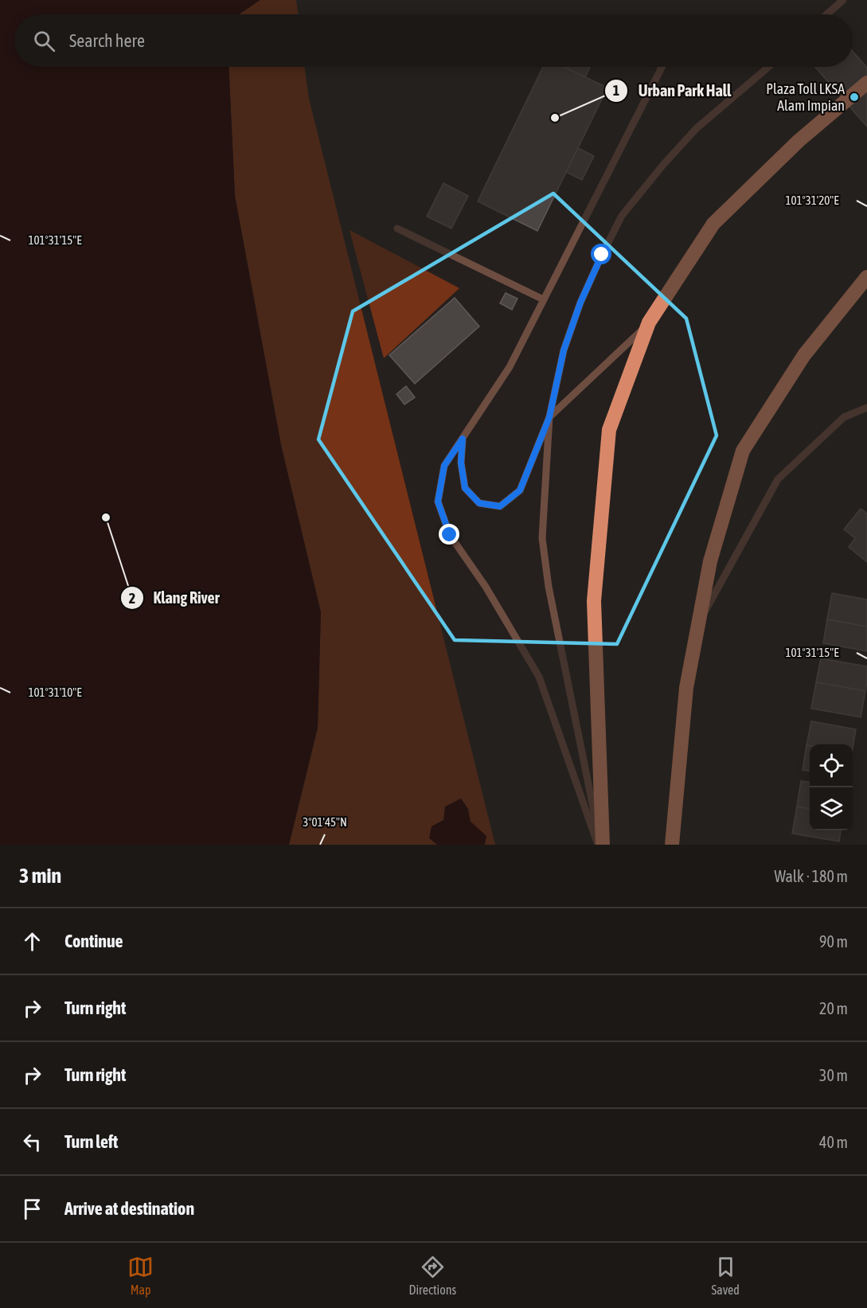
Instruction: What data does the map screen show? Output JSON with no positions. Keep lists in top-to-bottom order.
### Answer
{
  "places": ["Plaza Toll LKSA Alam Impian", "Urban Park Hall", "Klang River"],
  "page": {
    "search": "Search here",
    "heading": ["3 min", "Walk · 180 m"],
    "list": [
      ["Continue", "90 m"],
      ["Turn right", "20 m"],
      ["Turn right", "30 m"],
      ["Turn left", "40 m"],
      "Arrive at destination"
    ],
    "nav": ["Map", "Directions", "Saved"]
  },
  "coordinates": [
    "101°31'20\"E",
    "101°31'15\"E",
    "101°31'10\"E",
    "3°01'45\"N"
  ]
}
